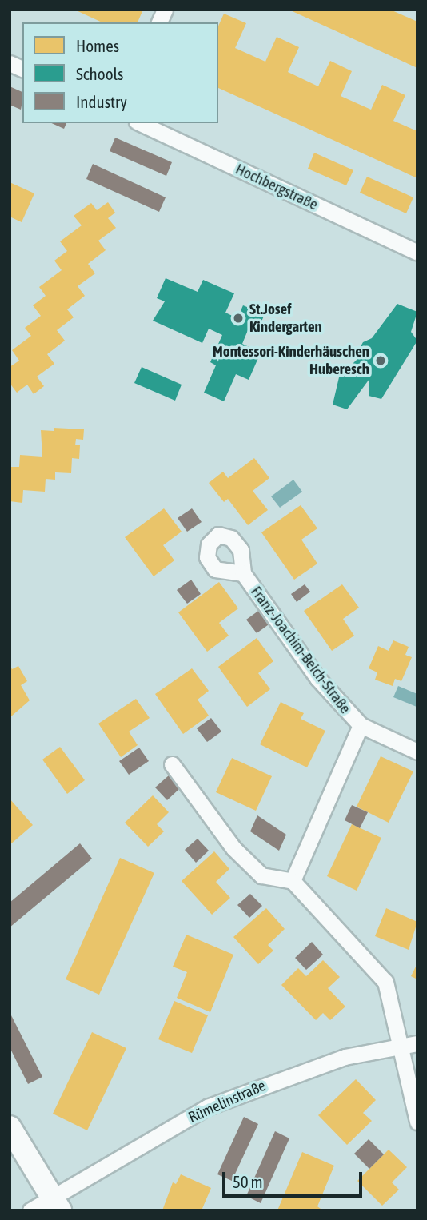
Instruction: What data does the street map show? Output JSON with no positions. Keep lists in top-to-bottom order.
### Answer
{
  "streets": {
    "street": ["Hochbergstraße", "Franz-Joachim-Beich-Straße", "Rümelinstraße"]
  },
  "places": ["St.Josef Kindergarten", "Montessori-Kinderhäuschen Huberesch"],
  "legend": ["Homes", "Schools", "Industry"],
  "scale_bar": "50 m"
}
